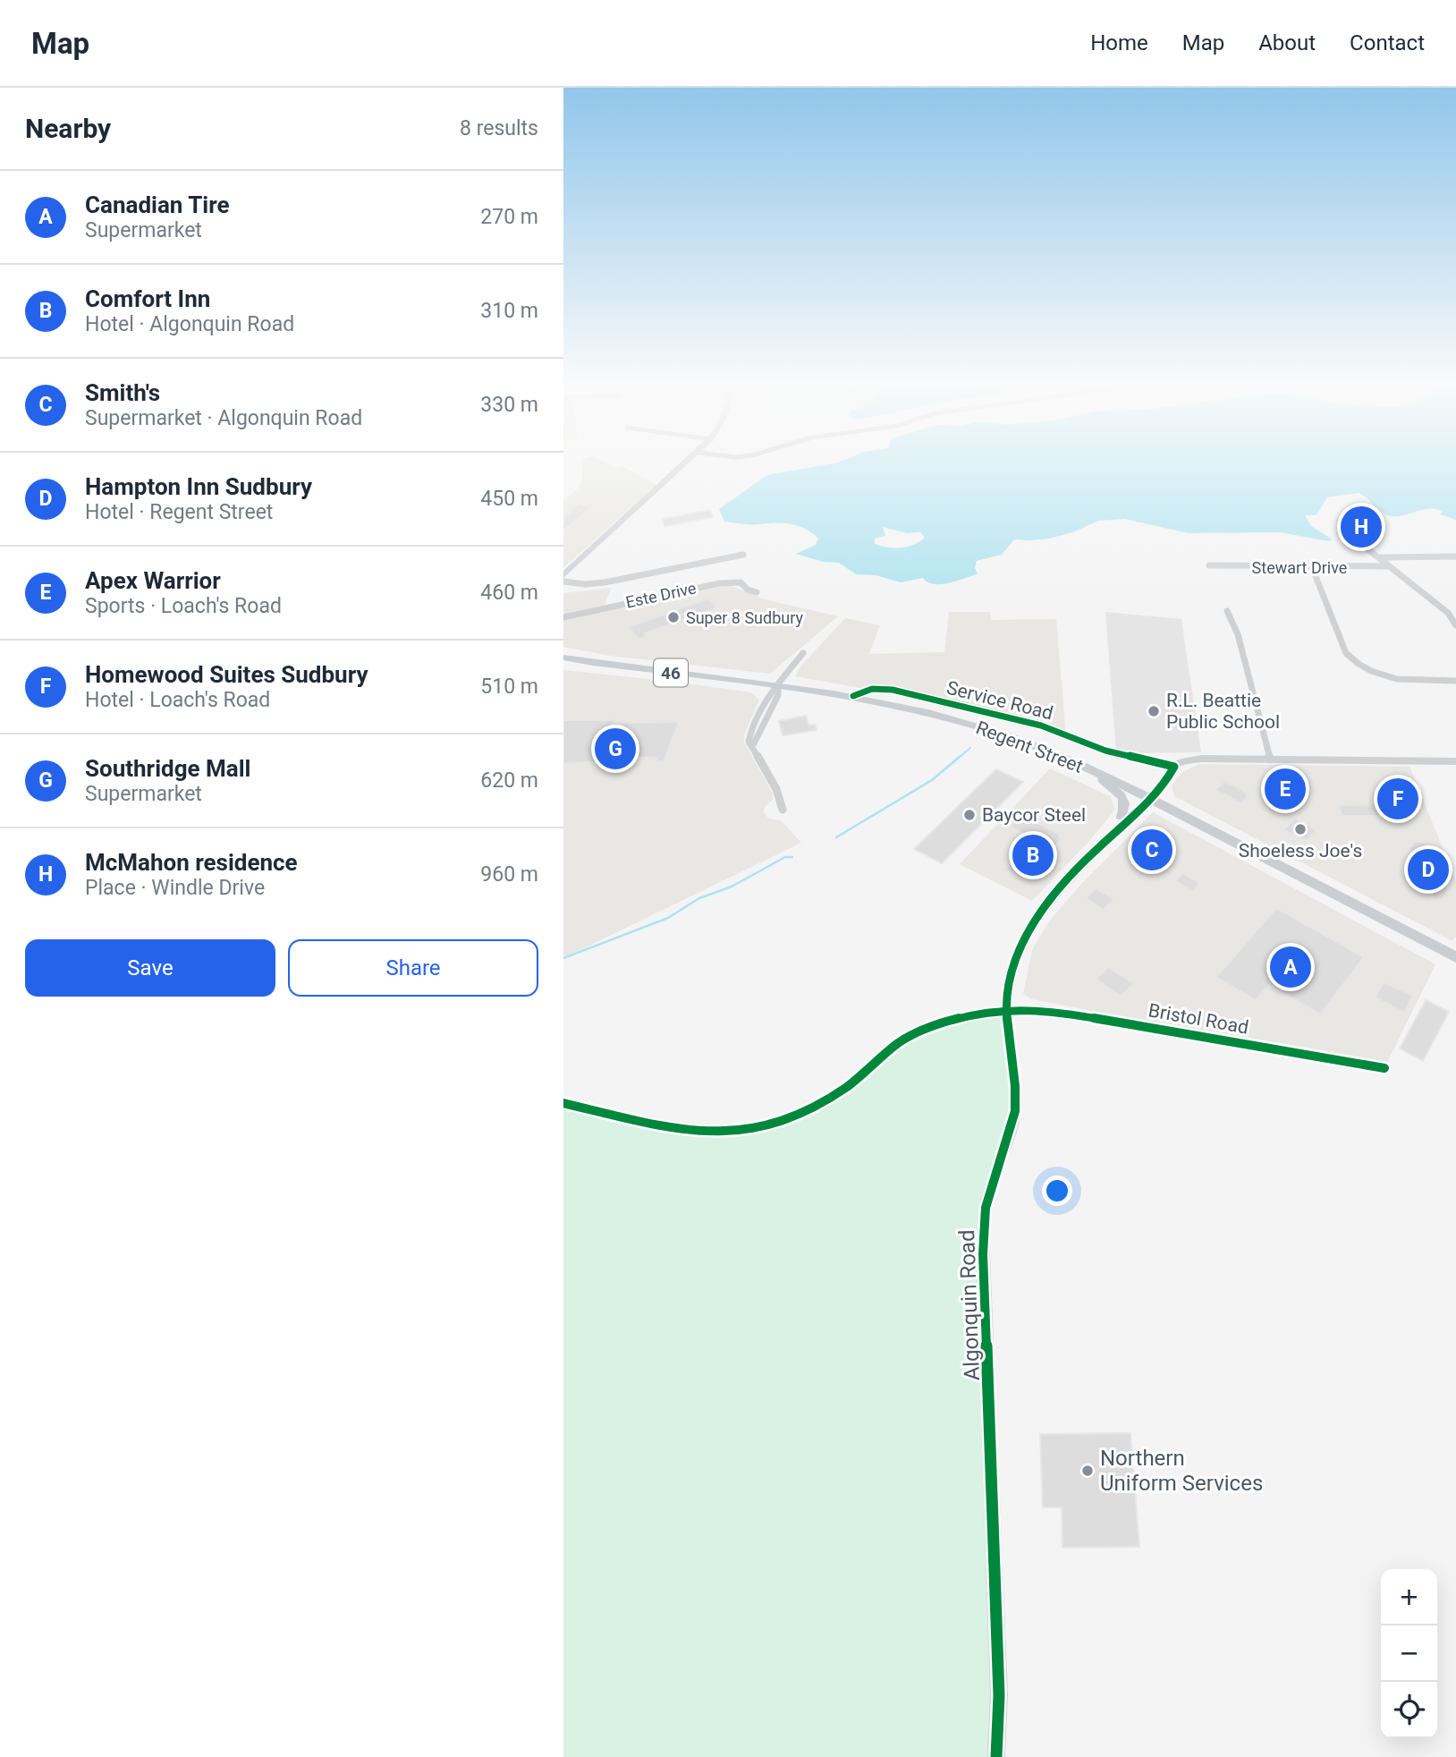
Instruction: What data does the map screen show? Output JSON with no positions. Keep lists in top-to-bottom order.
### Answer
{
  "streets": {
    "main road": ["46", "Regent Street"],
    "street": [
      "Stewart Drive",
      "Este Drive",
      "Service Road",
      "Bristol Road",
      "Algonquin Road"
    ]
  },
  "crossings": [
    ["Service Road", "Regent Street"],
    ["Regent Street", "Algonquin Road"],
    ["Bristol Road", "Algonquin Road"]
  ],
  "places": [
    "Super 8 Sudbury",
    "R.L. Beattie Public School",
    "Baycor Steel",
    "Shoeless Joe's",
    "Northern Uniform Services"
  ],
  "page": {
    "header": "Map",
    "nav": [
      "Home",
      "Map",
      "About",
      "Contact"
    ],
    "heading": ["Nearby", "8 results"],
    "list": [
      {
        "mark": "A",
        "name": "Canadian Tire",
        "note": "Supermarket",
        "value": "270 m"
      },
      {
        "mark": "B",
        "name": "Comfort Inn",
        "note": "Hotel · Algonquin Road",
        "value": "310 m"
      },
      {
        "mark": "C",
        "name": "Smith's",
        "note": "Supermarket · Algonquin Road",
        "value": "330 m"
      },
      {
        "mark": "D",
        "name": "Hampton Inn Sudbury",
        "note": "Hotel · Regent Street",
        "value": "450 m"
      },
      {
        "mark": "E",
        "name": "Apex Warrior",
        "note": "Sports · Loach's Road",
        "value": "460 m"
      },
      {
        "mark": "F",
        "name": "Homewood Suites Sudbury",
        "note": "Hotel · Loach's Road",
        "value": "510 m"
      },
      {
        "mark": "G",
        "name": "Southridge Mall",
        "note": "Supermarket",
        "value": "620 m"
      },
      {
        "mark": "H",
        "name": "McMahon residence",
        "note": "Place · Windle Drive",
        "value": "960 m"
      }
    ],
    "pins": [
      "H",
      "G",
      "E",
      "F",
      "C",
      "B",
      "D",
      "A"
    ],
    "buttons": ["Save", "Share"],
    "map_buttons": ["+", "−"]
  }
}
